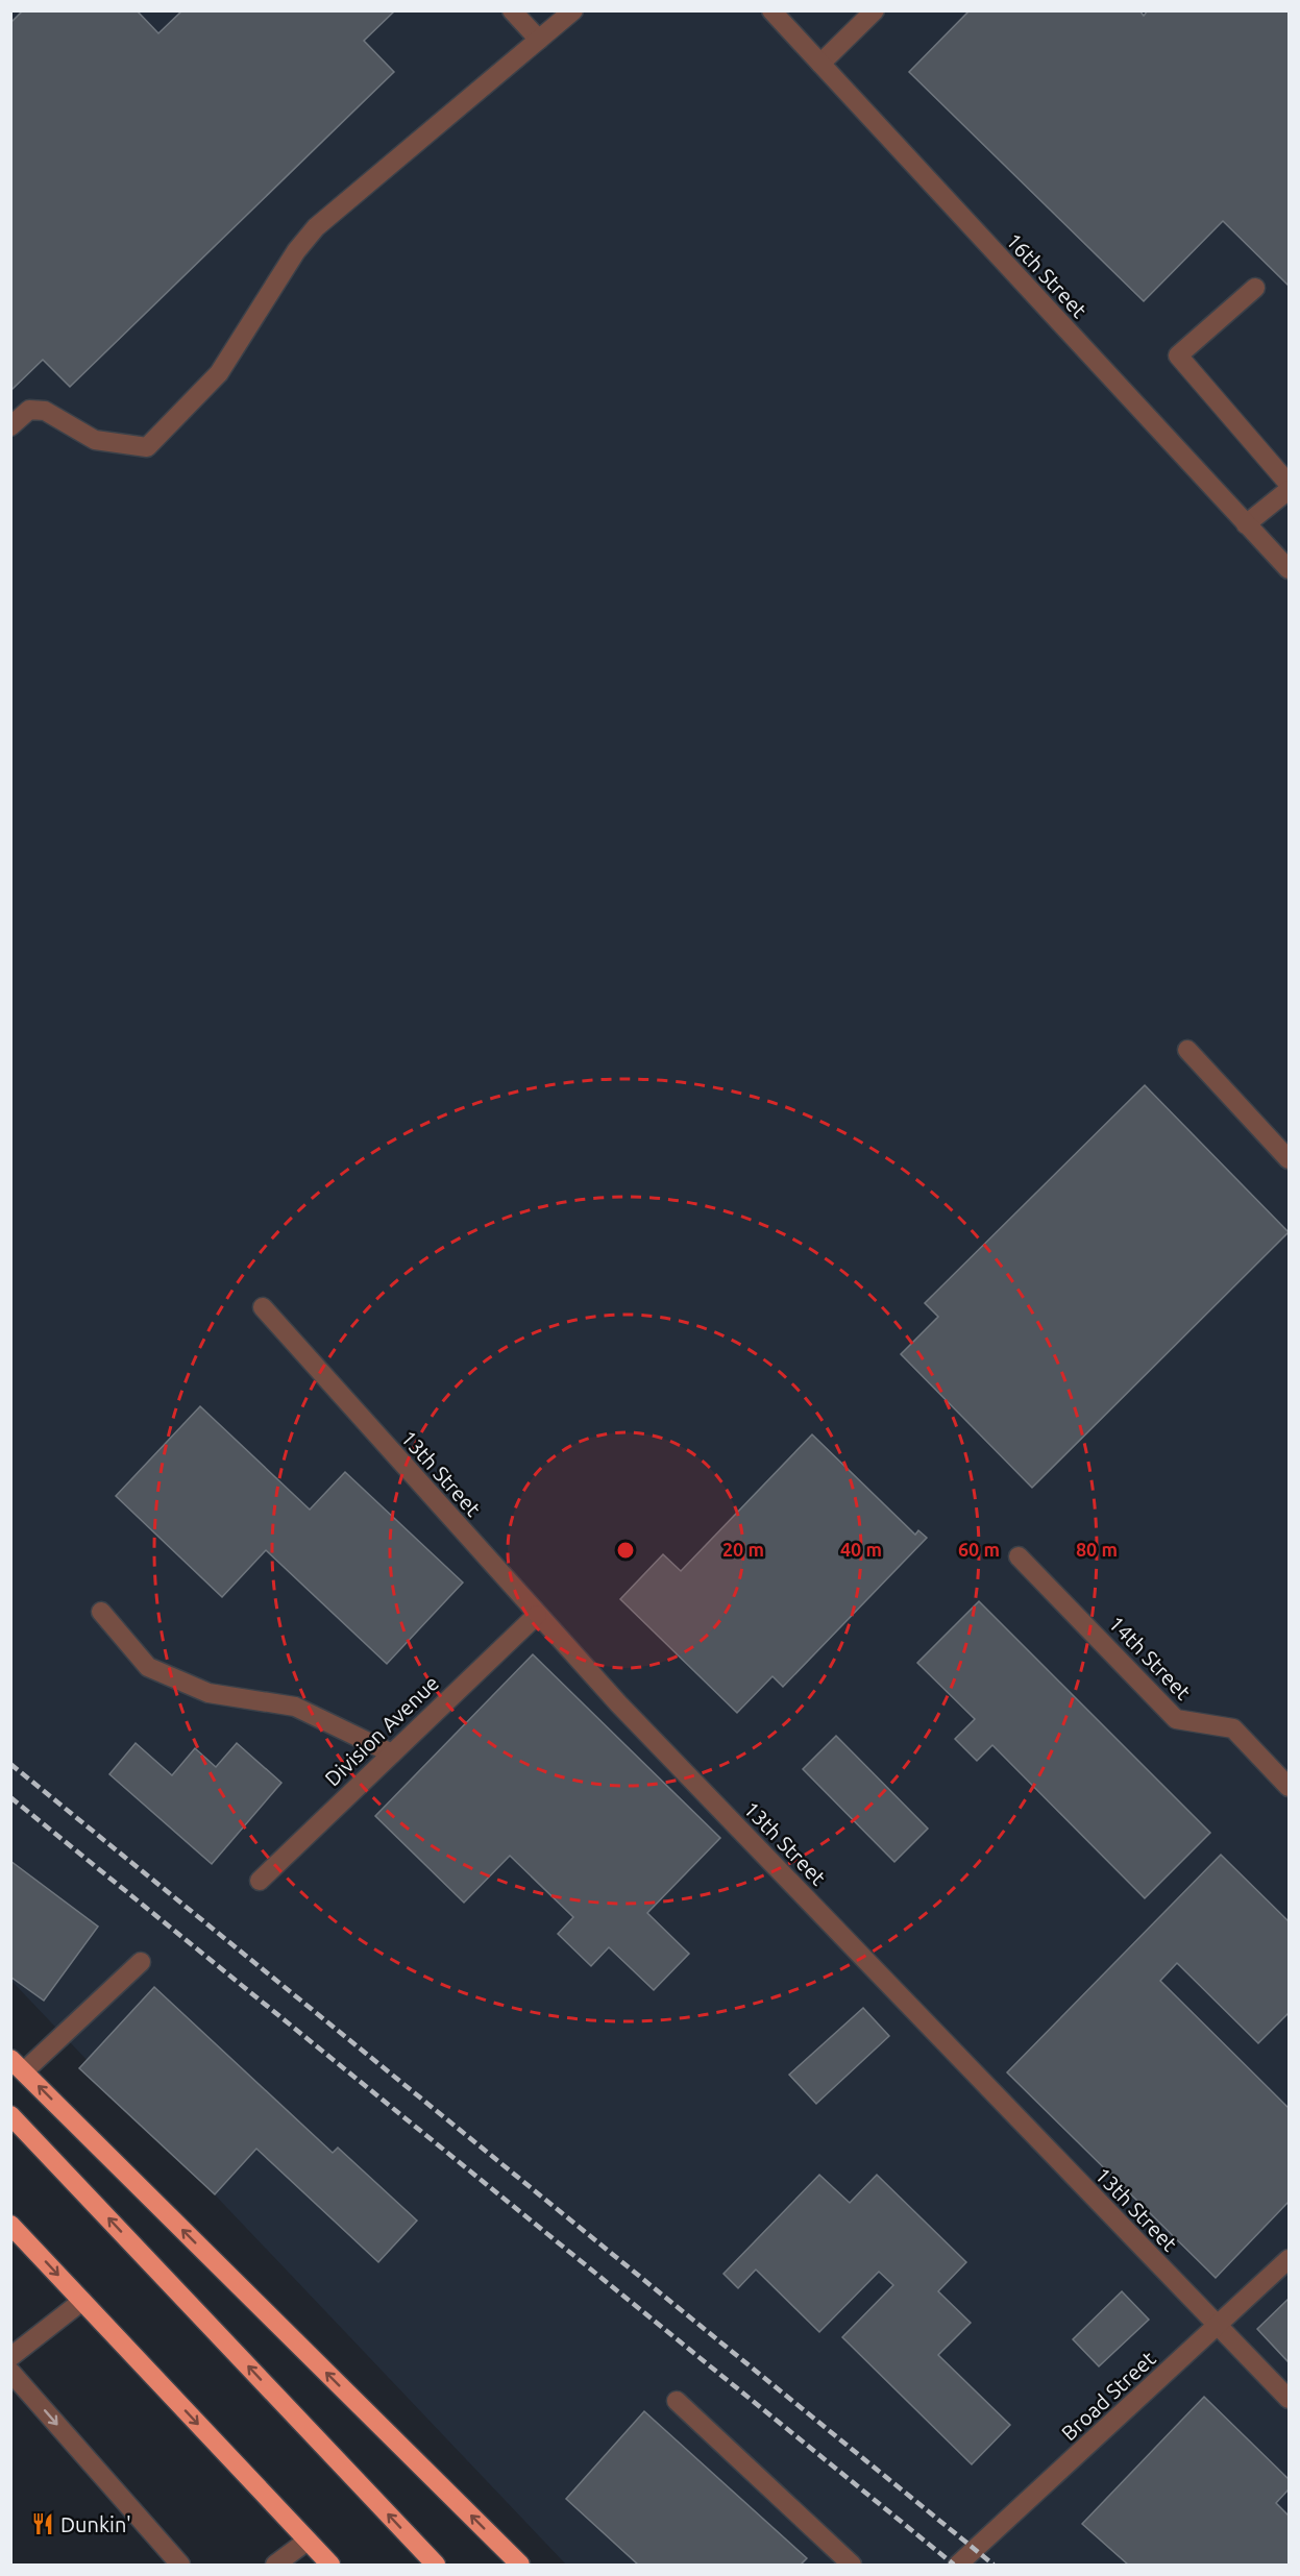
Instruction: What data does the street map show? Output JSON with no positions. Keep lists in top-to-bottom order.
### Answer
{
  "streets": {
    "street": [
      "16th Street",
      "13th Street",
      "14th Street",
      "Division Avenue",
      "Broad Street"
    ]
  },
  "crossings": [
    ["13th Street", "Division Avenue"],
    ["13th Street", "Broad Street"]
  ],
  "places": {
    "restaurant": ["Dunkin'"]
  },
  "rings": [
    "20 m",
    "40 m",
    "60 m",
    "80 m"
  ]
}
